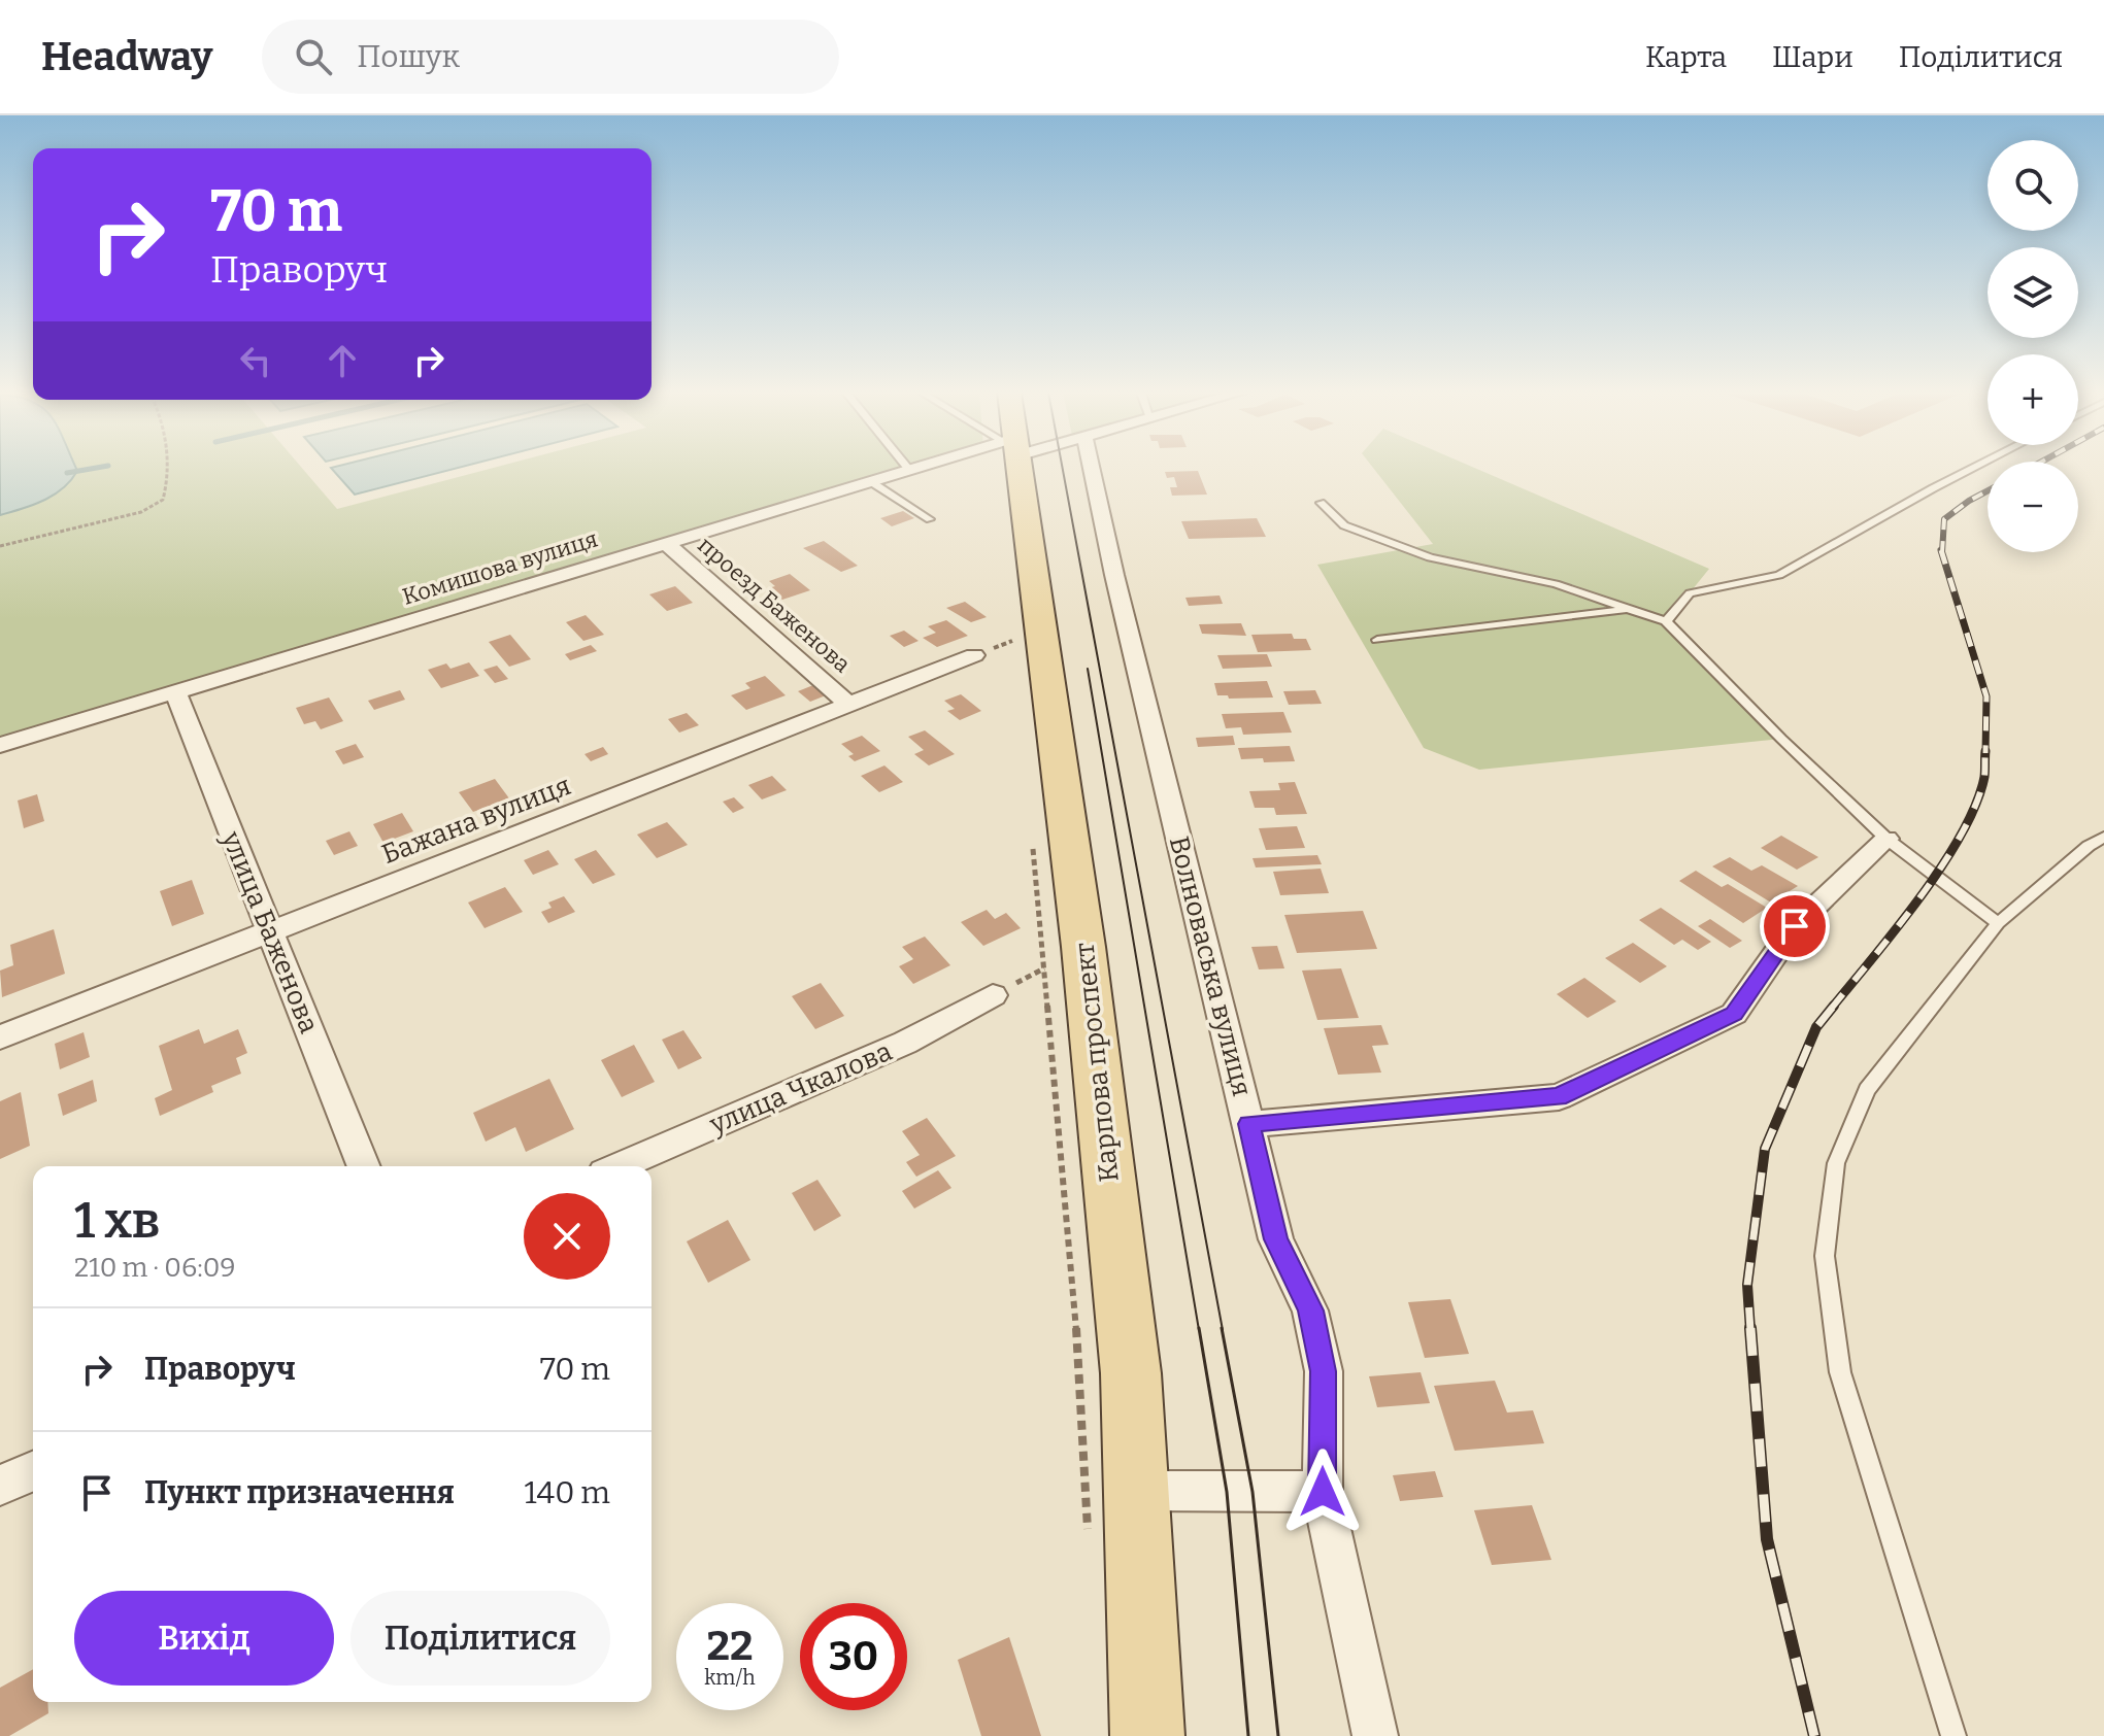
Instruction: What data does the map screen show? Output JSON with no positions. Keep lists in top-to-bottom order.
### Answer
{
  "streets": {
    "main road": ["Карпова проспект"],
    "street": [
      "Комишова вулиця",
      "проезд Баженова",
      "Бажана вулиця",
      "улица Баженова",
      "Волноваська вулиця",
      "улица Чкалова"
    ]
  },
  "crossings": [
    ["Комишова вулиця", "проезд Баженова"],
    ["Комишова вулиця", "улица Баженова"],
    ["проезд Баженова", "Бажана вулиця"],
    ["Бажана вулиця", "улица Баженова"]
  ],
  "page": {
    "header": "Headway",
    "search": "Пошук",
    "nav": ["Карта", "Шари", "Поділитися"],
    "map_buttons": ["+", "−"],
    "turn": ["70 m", "Праворуч"],
    "heading": ["1 хв", "210 m · 06:09"],
    "list": [
      {
        "name": "Праворуч",
        "value": "70 m"
      },
      {
        "name": "Пункт призначення",
        "value": "140 m"
      }
    ],
    "buttons": ["Вихід", "Поділитися"],
    "speed": "22 km/h",
    "limit": "30"
  }
}
